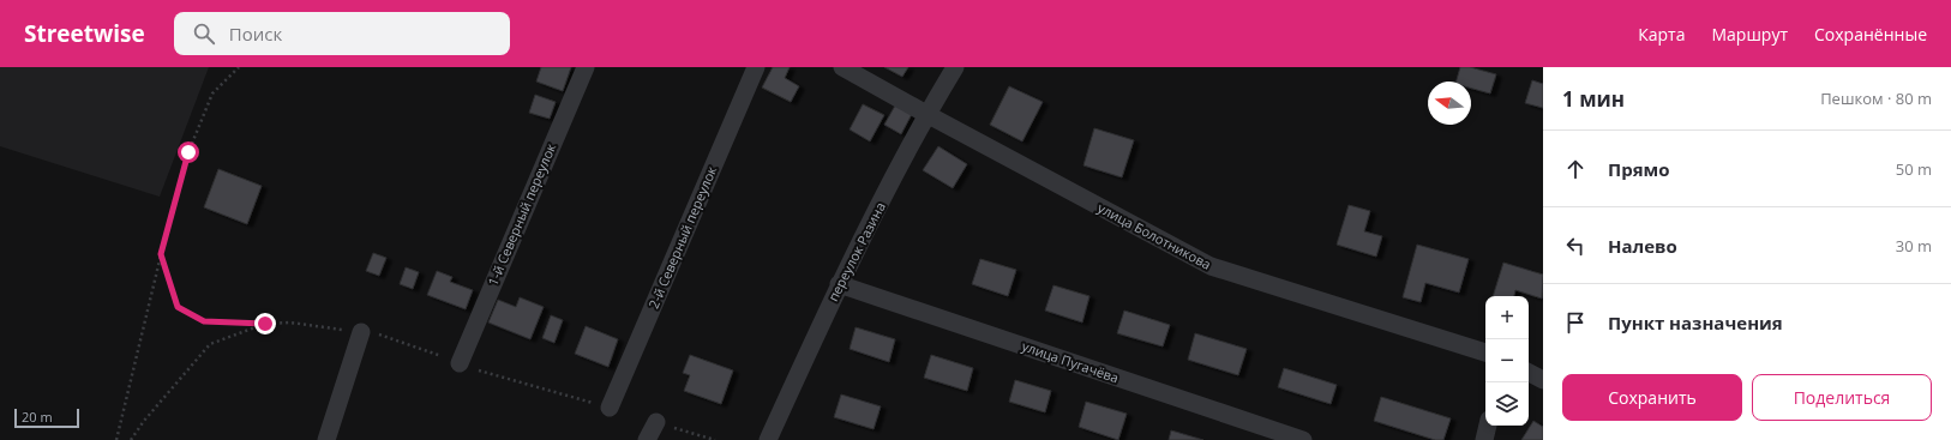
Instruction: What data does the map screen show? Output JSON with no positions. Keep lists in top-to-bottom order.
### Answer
{
  "streets": {
    "street": [
      "1-й Северный переулок",
      "улица Болотникова",
      "2-й Северный переулок",
      "переулок Разина",
      "улица Пугачёва"
    ]
  },
  "crossings": [
    ["улица Болотникова", "переулок Разина"],
    ["переулок Разина", "улица Пугачёва"]
  ],
  "scale_bar": "20 m",
  "north": "left",
  "page": {
    "header": "Streetwise",
    "search": "Поиск",
    "nav": ["Карта", "Маршрут", "Сохранённые"],
    "heading": ["1 мин", "Пешком · 80 m"],
    "list": [
      ["Прямо", "50 m"],
      ["Налево", "30 m"],
      "Пункт назначения"
    ],
    "map_buttons": ["+", "−"],
    "buttons": ["Сохранить", "Поделиться"],
    "scale": "20 m"
  }
}
